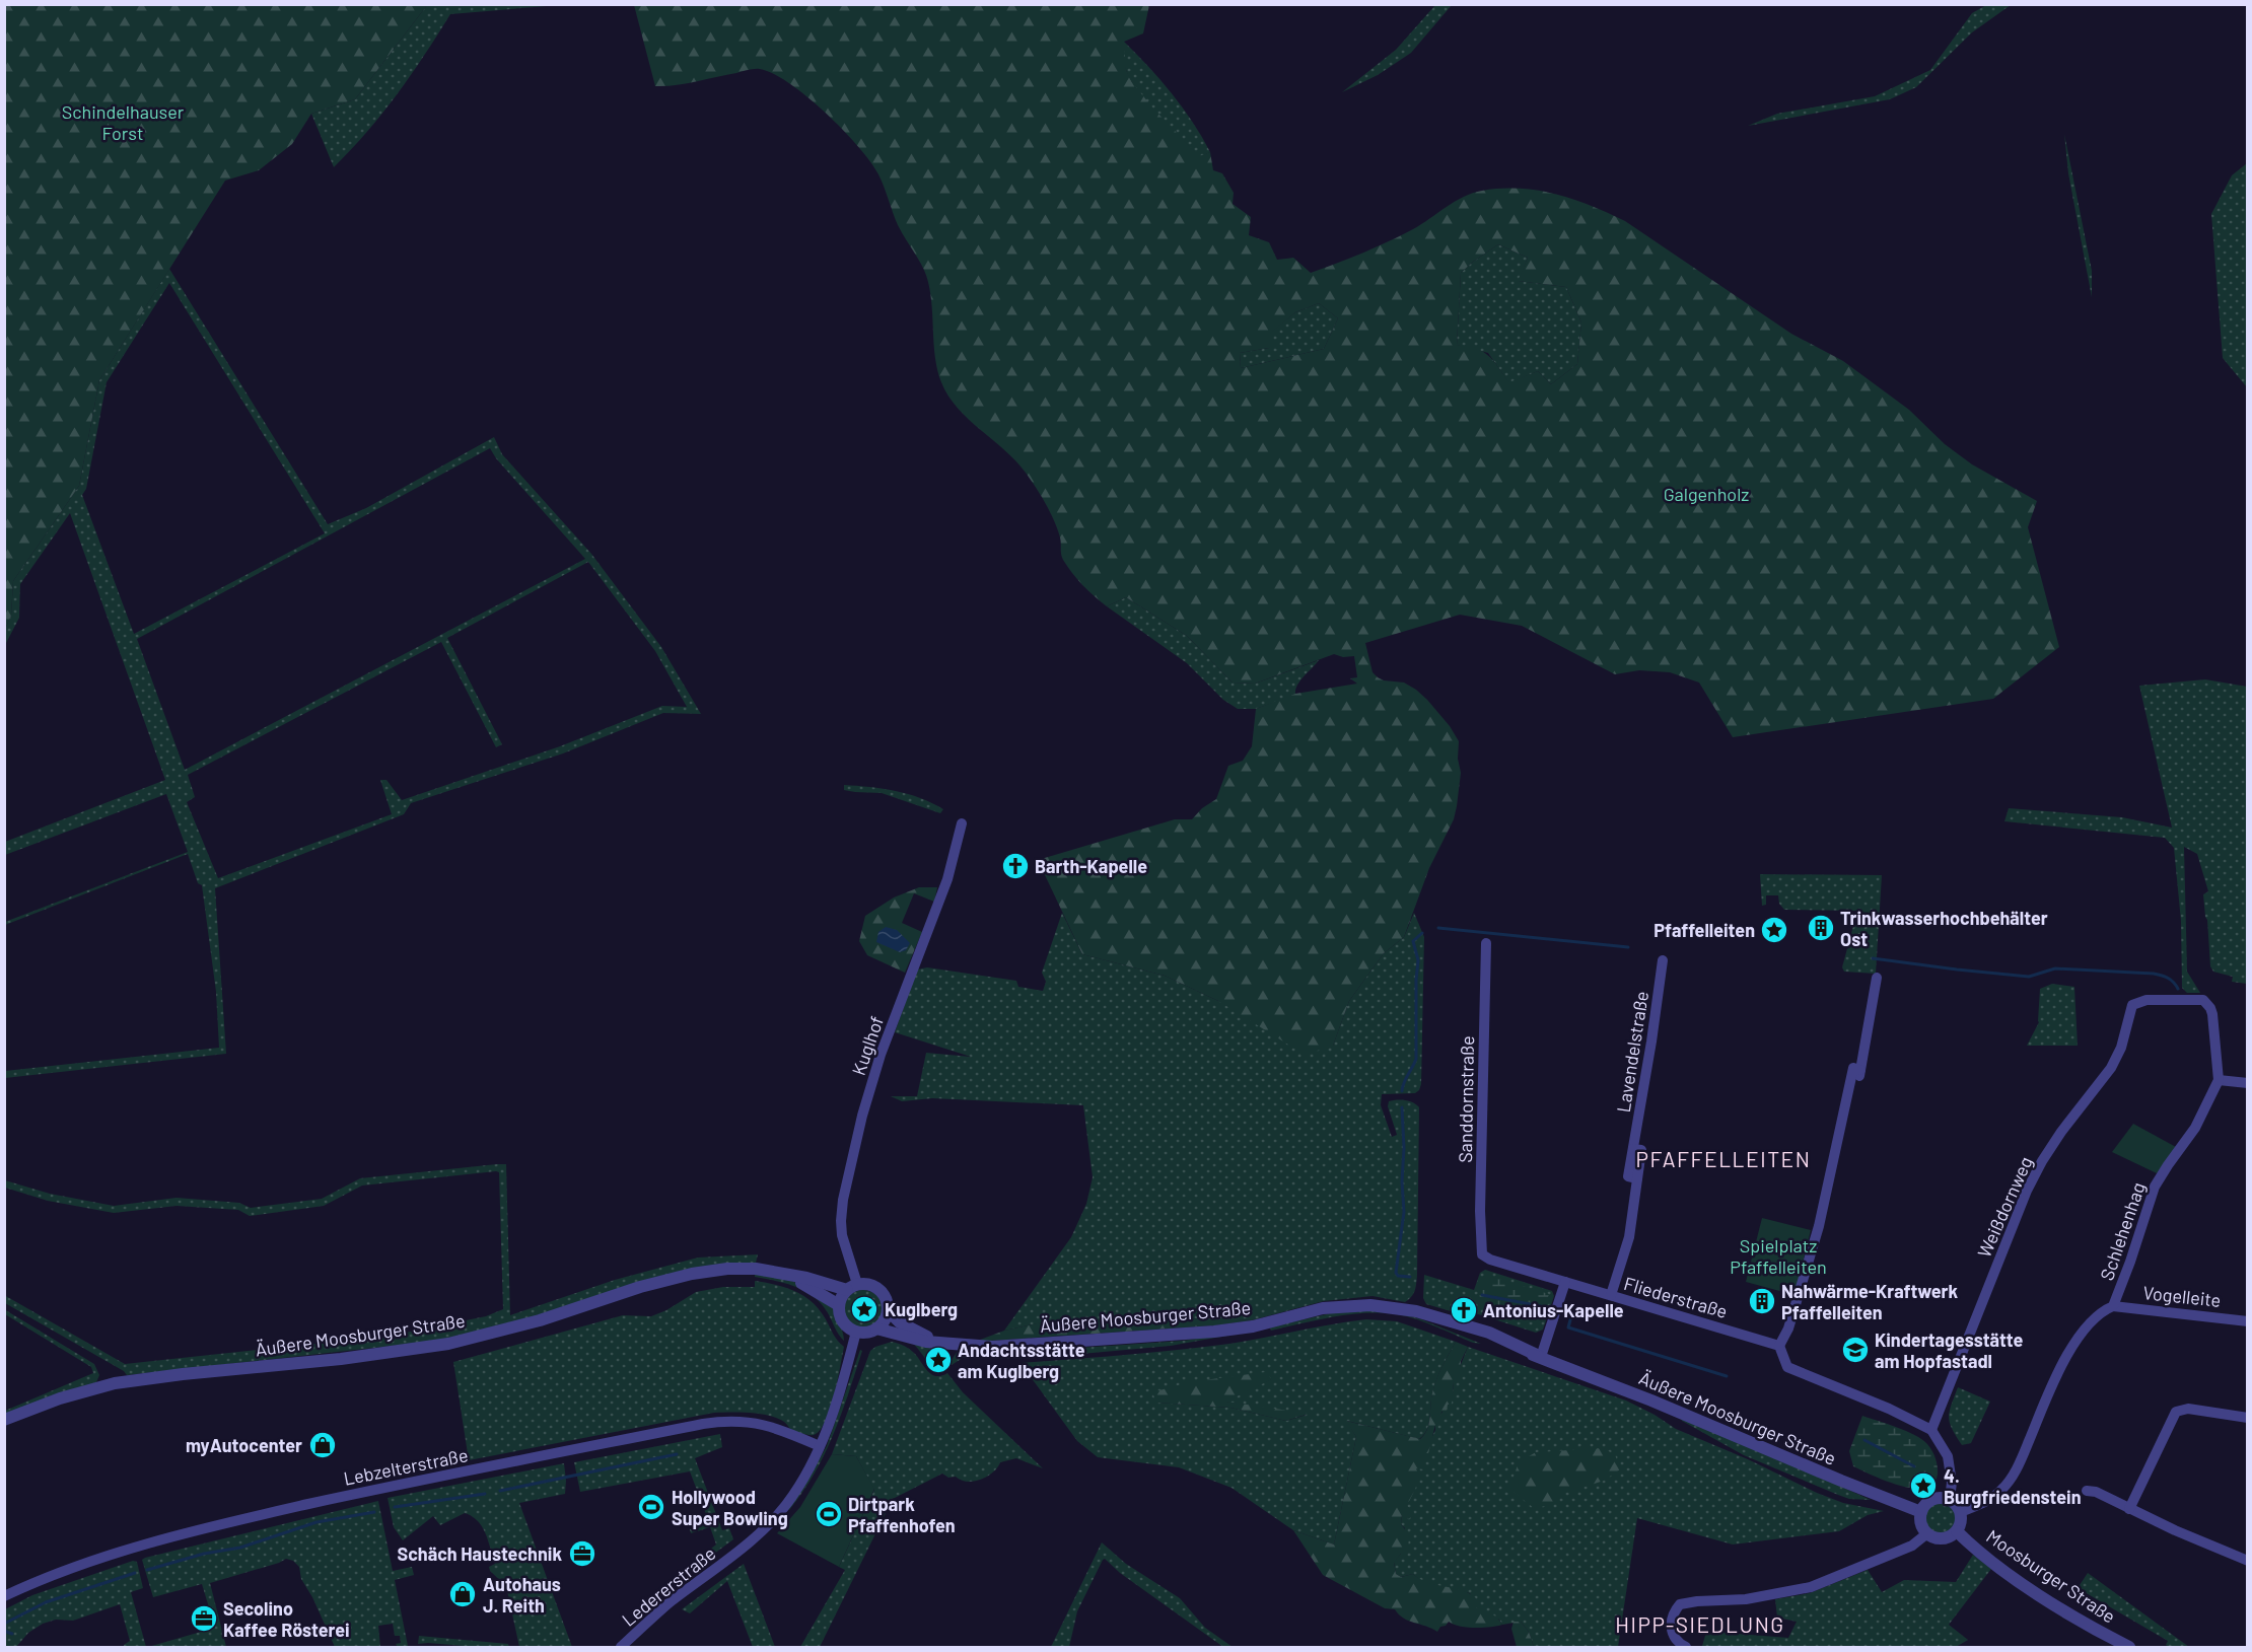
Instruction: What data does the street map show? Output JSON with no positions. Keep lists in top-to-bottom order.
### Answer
{
  "streets": {
    "street": [
      "Kuglhof",
      "Lavendelstraße",
      "Sanddornstraße",
      "Weißdornweg",
      "Schlehenhag",
      "Vogelleite",
      "Fliederstraße",
      "Äußere Moosburger Straße",
      "Lebzelterstraße",
      "Moosburger Straße",
      "Ledererstraße"
    ]
  },
  "crossings": [
    ["Kuglhof", "Äußere Moosburger Straße"],
    ["Kuglhof", "Ledererstraße"],
    ["Lavendelstraße", "Fliederstraße"],
    ["Sanddornstraße", "Fliederstraße"],
    ["Weißdornweg", "Schlehenhag"],
    ["Schlehenhag", "Vogelleite"],
    ["Schlehenhag", "Äußere Moosburger Straße"],
    ["Schlehenhag", "Moosburger Straße"],
    ["Äußere Moosburger Straße", "Moosburger Straße"],
    ["Äußere Moosburger Straße", "Ledererstraße"],
    ["Lebzelterstraße", "Ledererstraße"]
  ],
  "districts": ["PFAFFELLEITEN", "HIPP-SIEDLUNG"],
  "parks": ["Schindelhauser Forst", "Galgenholz", "Spielplatz Pfaffelleiten"],
  "places": {
    "church": ["Barth-Kapelle", "Antonius-Kapelle"],
    "building": ["Trinkwasserhochbehälter Ost", "Nahwärme-Kraftwerk Pfaffelleiten"],
    "place": [
      "Pfaffelleiten",
      "Kuglberg",
      "Andachtsstätte am Kuglberg",
      "4. Burgfriedenstein"
    ],
    "school or university": ["Kindertagesstätte am Hopfastadl"],
    "shop": ["myAutocenter", "Autohaus J. Reith"],
    "sports": ["Hollywood Super Bowling", "Dirtpark Pfaffenhofen"],
    "office": ["Schäch Haustechnik", "Secolino Kaffee Rösterei"]
  }
}
